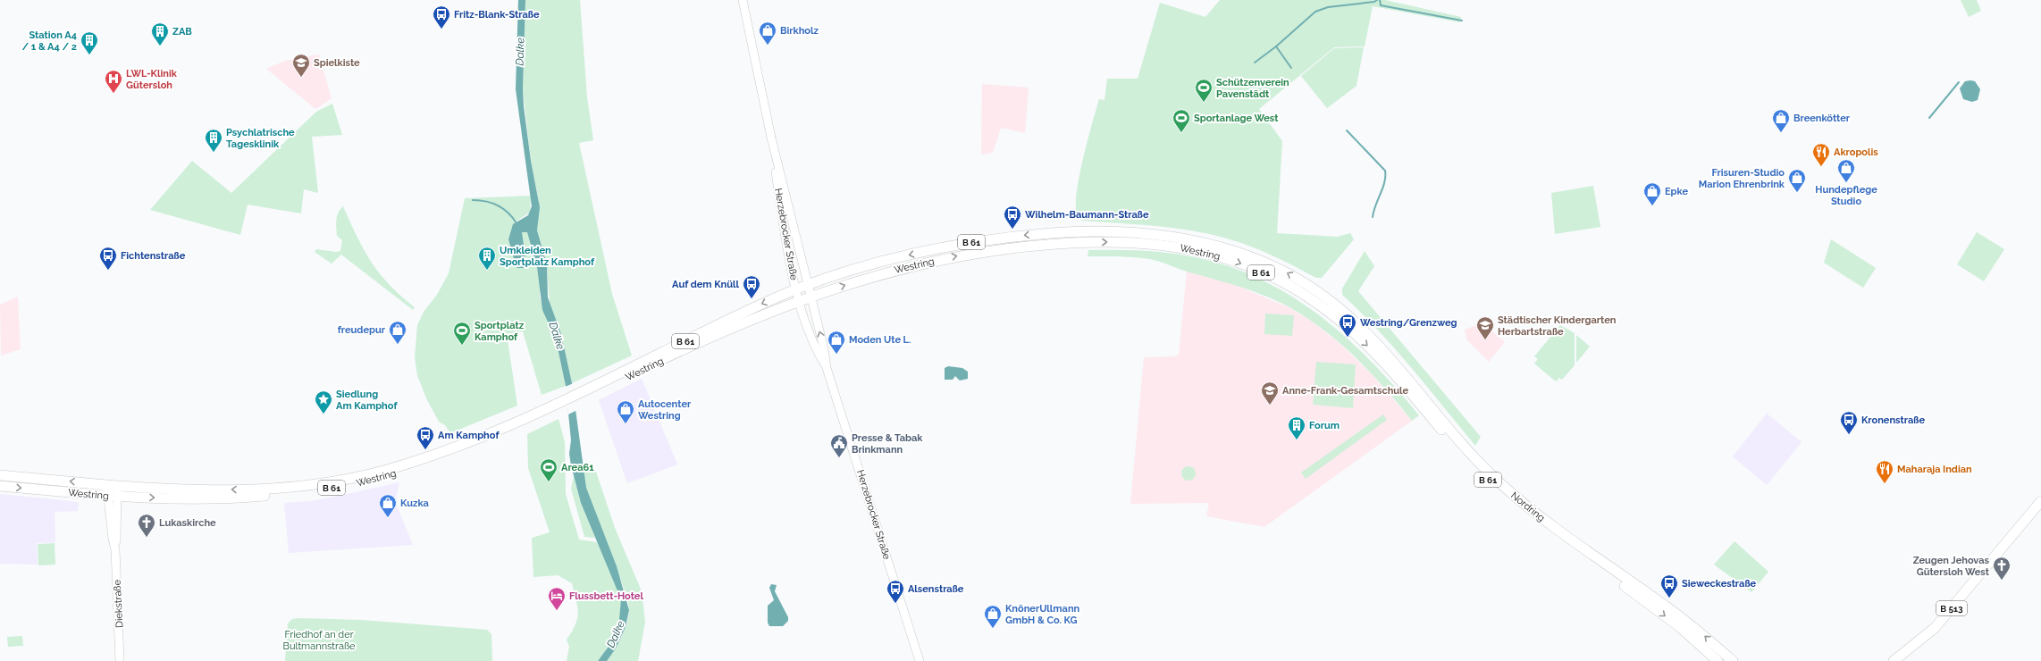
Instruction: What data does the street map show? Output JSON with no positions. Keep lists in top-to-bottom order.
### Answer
{
  "streets": {
    "main road": [
      "Herzebrocker Straße",
      "B 61",
      "Westring",
      "Nordring",
      "Diekstraße",
      "B 513"
    ]
  },
  "crossings": [
    ["Herzebrocker Straße", "Westring"],
    ["Westring", "Nordring"],
    ["Westring", "Diekstraße"]
  ],
  "water": ["Dalke"],
  "parks": ["Friedhof an der Bultmannstraße"],
  "places": {
    "bus stop": [
      "Fritz-Blank-Straße",
      "Wilhelm-Baumann-Straße",
      "Fichtenstraße",
      "Auf dem Knüll",
      "Westring/Grenzweg",
      "Kronenstraße",
      "Am Kamphof",
      "Sieweckestraße",
      "Alsenstraße"
    ],
    "shop": [
      "Birkholz",
      "Breenkötter",
      "Hundepflege Studio",
      "Frisuren-Studio Marion Ehrenbrink",
      "Epke",
      "freudepur",
      "Moden Ute L.",
      "Autocenter Westring",
      "Kuzka",
      "KnönerUllmann GmbH & Co. KG"
    ],
    "building": [
      "ZAB",
      "Station A4 / 1 & A4 / 2",
      "Psychlatrische Tagesklinik",
      "Umkleiden Sportplatz Kamphof",
      "Forum"
    ],
    "school or university": ["Spielkiste", "Städtischer Kindergarten Herbartstraße", "Anne-Frank-Gesamtschule"],
    "hospital": ["LWL-Klinik Gütersloh"],
    "sports": [
      "Schützenverein Pavenstädt",
      "Sportanlage West",
      "Sportplatz Kamphof",
      "Area61"
    ],
    "restaurant": ["Akropolis", "Maharaja Indian"],
    "place": ["Siedlung Am Kamphof"],
    "public building": ["Presse & Tabak Brinkmann"],
    "church": ["Lukaskirche", "Zeugen Jehovas Gütersloh West"],
    "hotel": ["Flussbett-Hotel"]
  }
}
